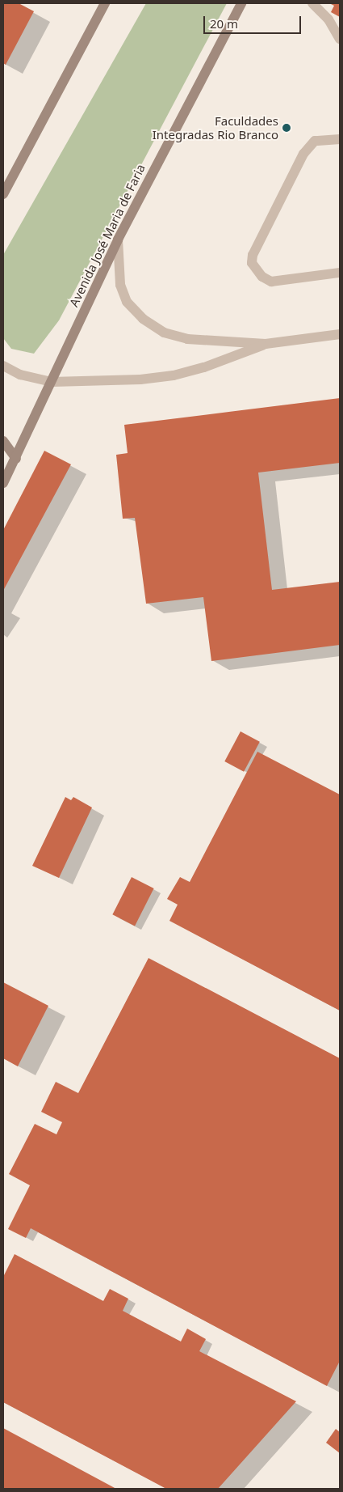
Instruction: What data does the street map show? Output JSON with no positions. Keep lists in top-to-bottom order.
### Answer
{
  "streets": {
    "street": ["Avenida José Maria de Faria"]
  },
  "places": ["Faculdades Integradas Rio Branco"],
  "scale_bar": "20 m"
}
